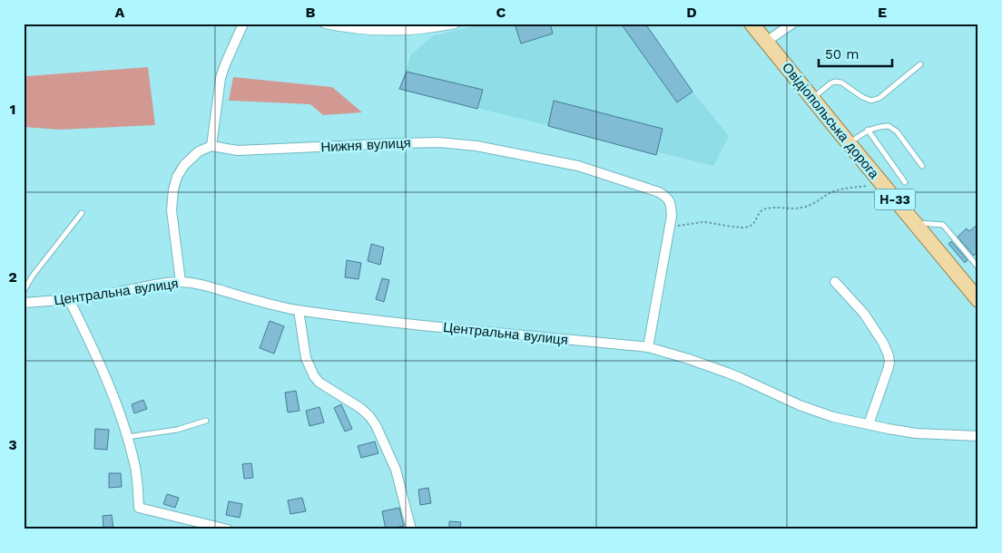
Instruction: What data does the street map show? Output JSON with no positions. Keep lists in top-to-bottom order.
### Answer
{
  "streets": {
    "main road": ["Овідіопольська дорога", "Н-33"],
    "street": ["Нижня вулиця", "Центральна вулиця"]
  },
  "scale_bar": "50 m",
  "grid": {
    "columns": [
      "A",
      "B",
      "C",
      "D",
      "E"
    ],
    "rows": ["1", "2", "3"]
  }
}
